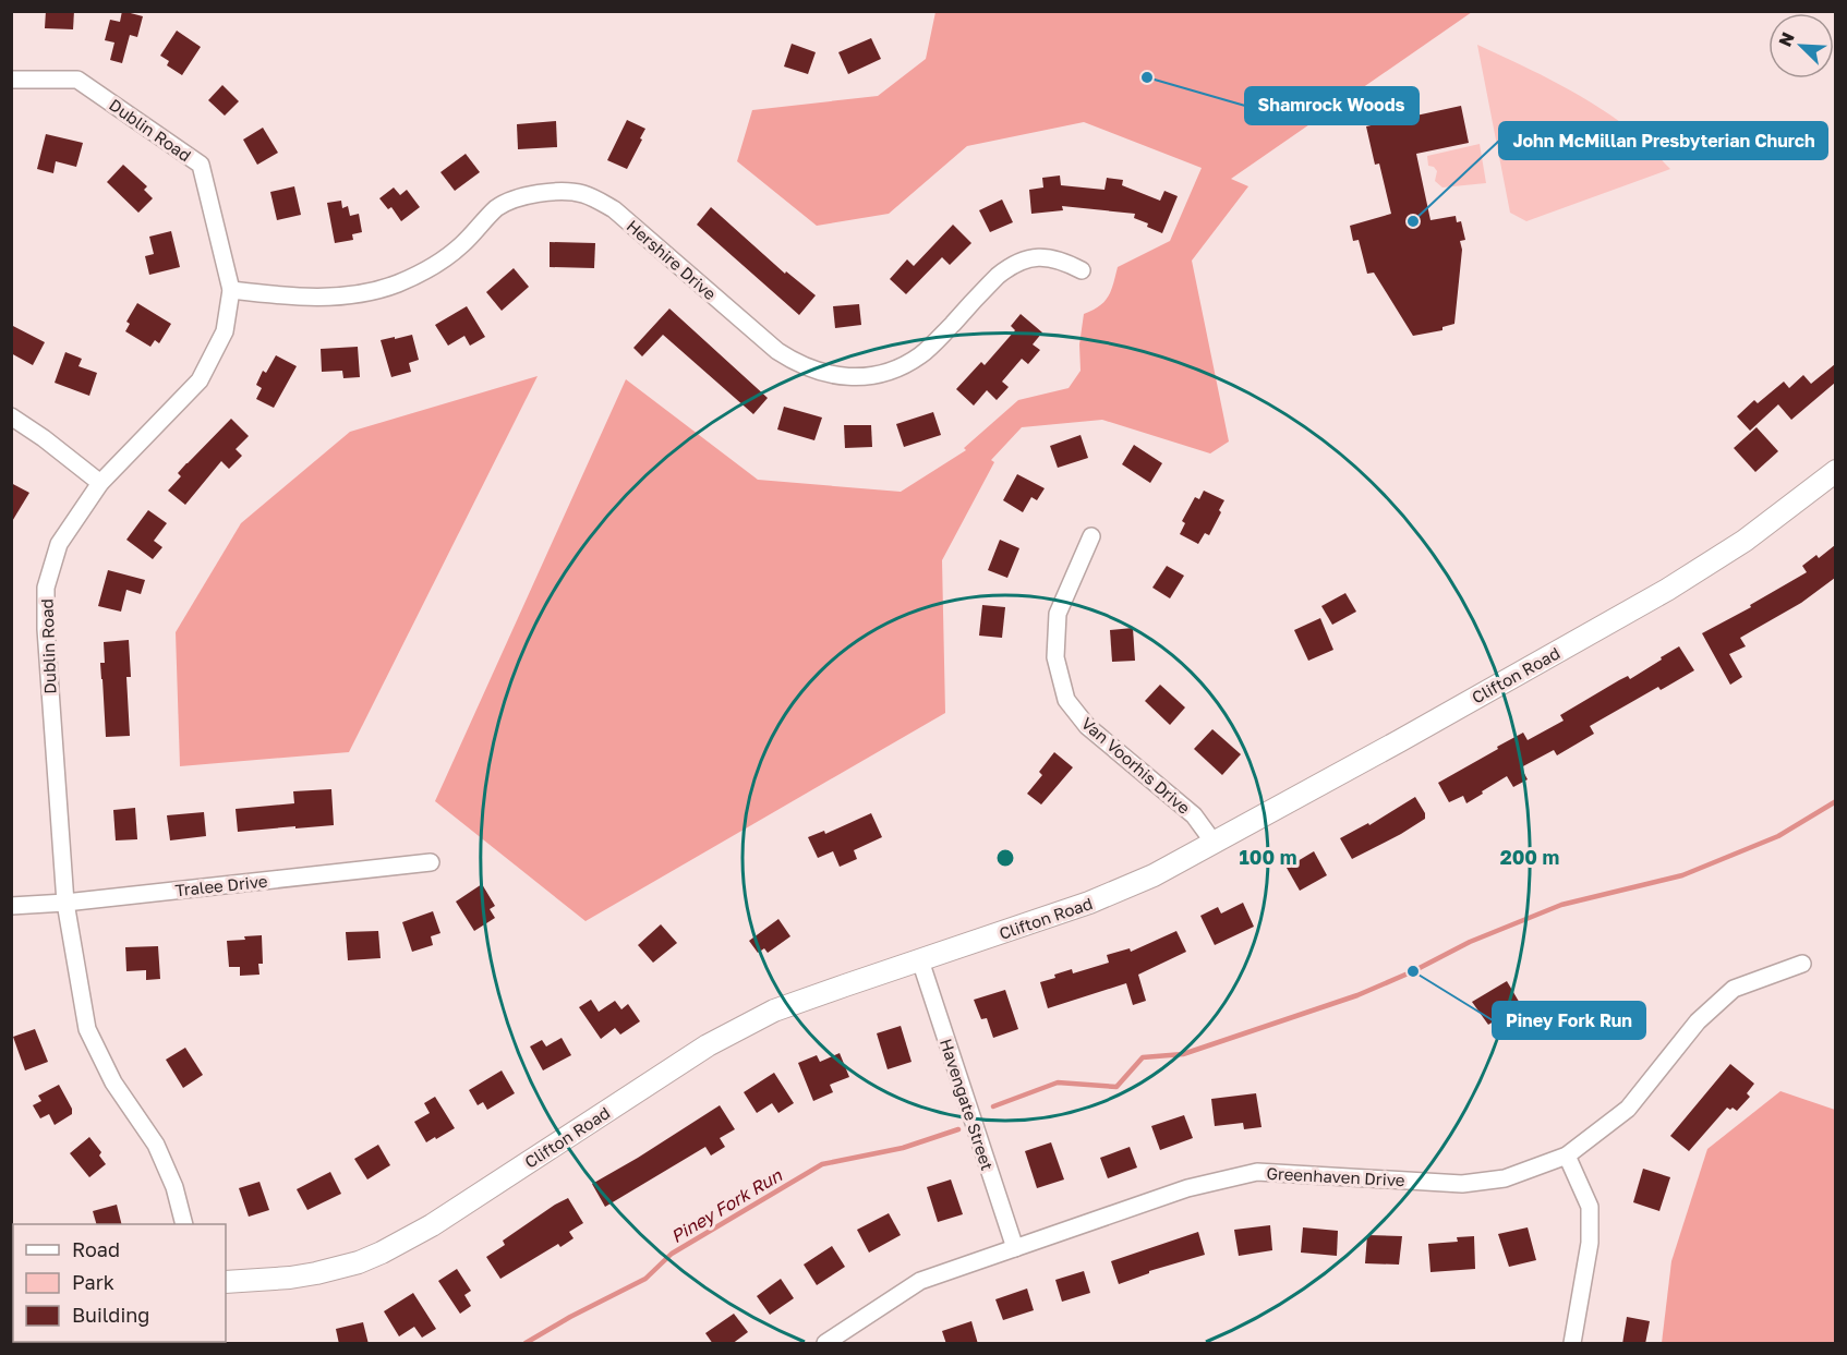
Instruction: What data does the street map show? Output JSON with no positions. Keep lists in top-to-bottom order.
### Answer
{
  "streets": {
    "main road": ["Clifton Road"],
    "street": [
      "Dublin Road",
      "Hershire Drive",
      "Van Voorhis Drive",
      "Tralee Drive",
      "Havengate Street",
      "Greenhaven Drive"
    ]
  },
  "crossings": [
    ["Dublin Road", "Hershire Drive"],
    ["Dublin Road", "Tralee Drive"],
    ["Clifton Road", "Van Voorhis Drive"],
    ["Clifton Road", "Havengate Street"],
    ["Havengate Street", "Greenhaven Drive"]
  ],
  "water": ["Piney Fork Run"],
  "places": ["Shamrock Woods", "John McMillan Presbyterian Church", "Piney Fork Run"],
  "legend": ["Road", "Park", "Building"],
  "north": "top left",
  "rings": ["100 m", "200 m"]
}
